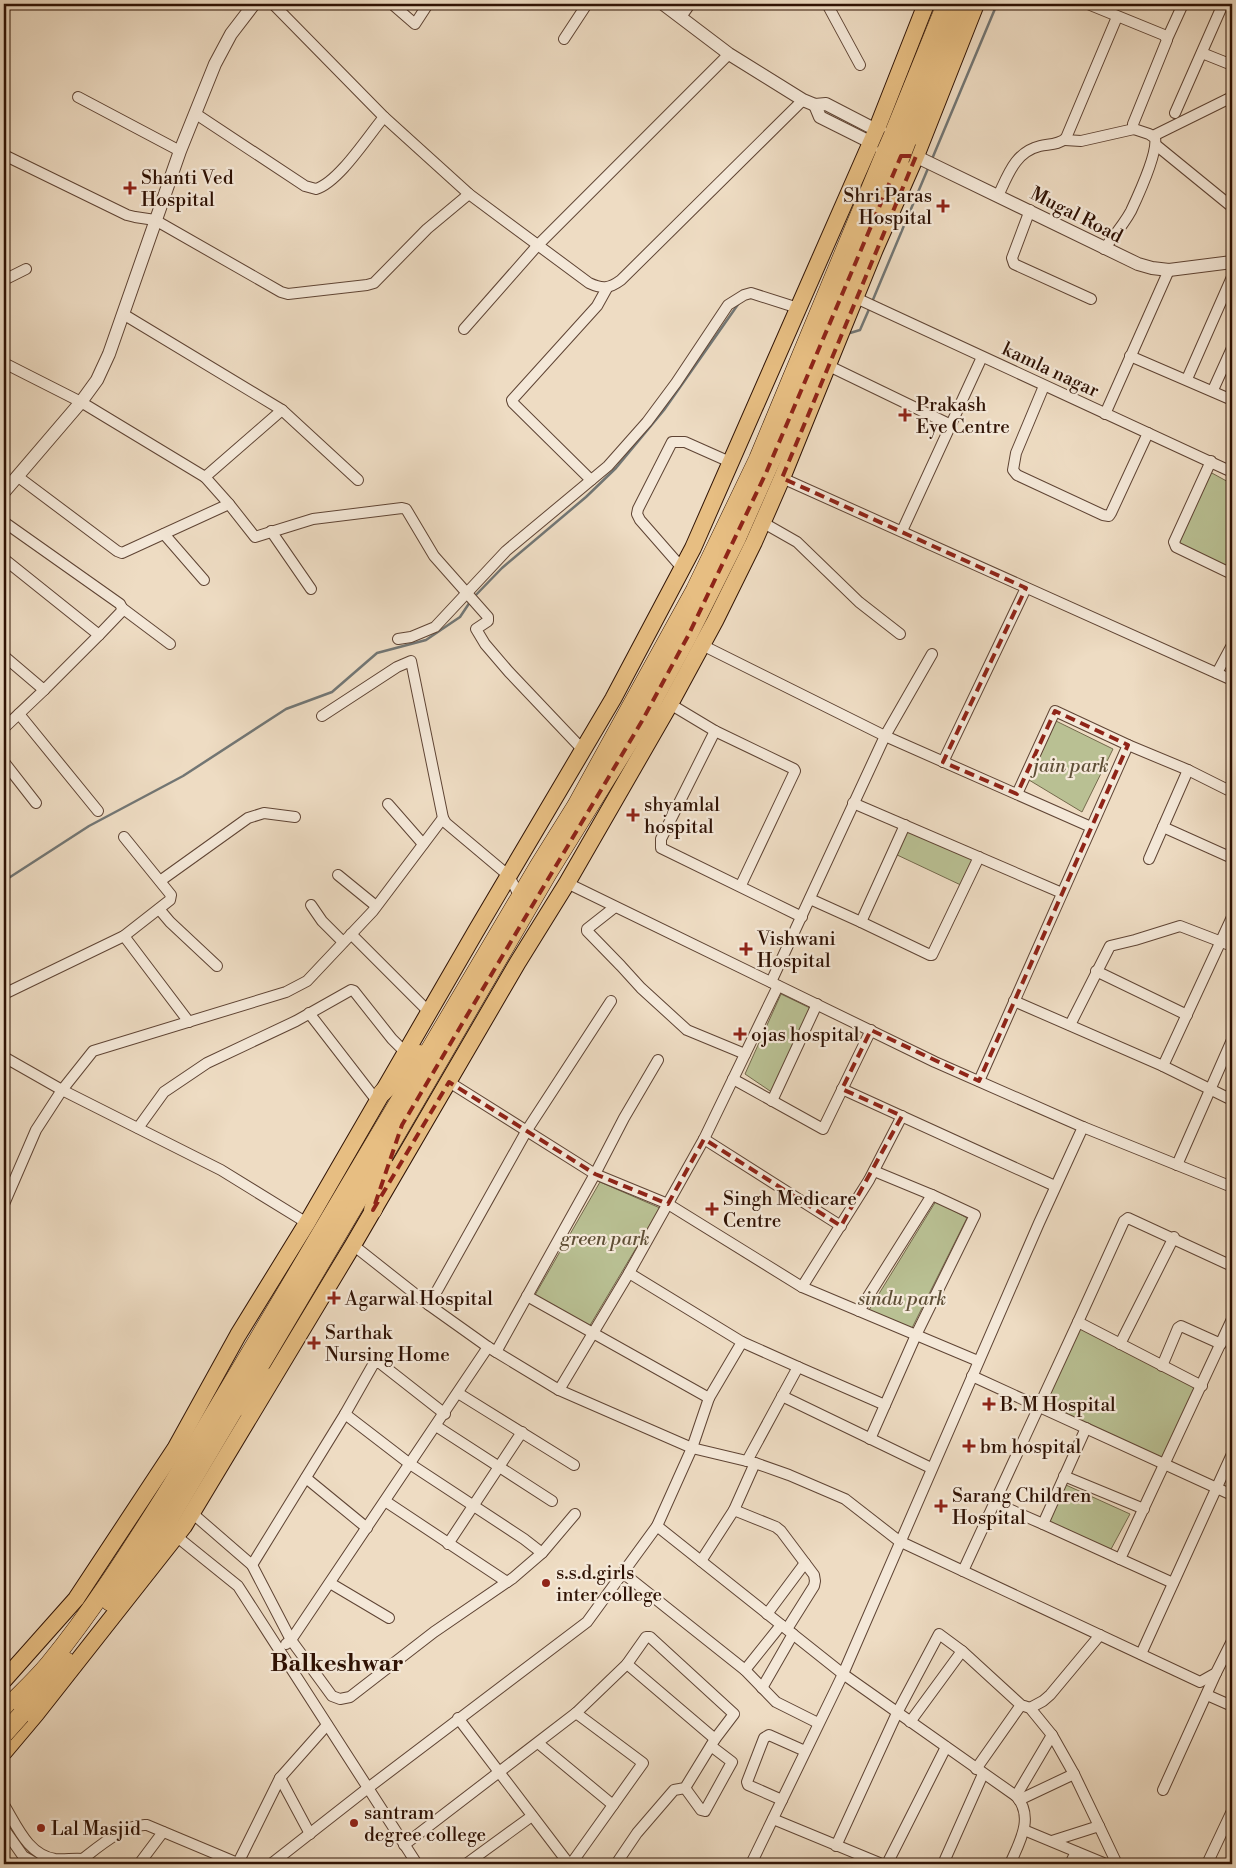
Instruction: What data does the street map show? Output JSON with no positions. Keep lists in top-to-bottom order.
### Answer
{
  "streets": {
    "street": ["Mugal Road", "kamla nagar"]
  },
  "districts": ["Balkeshwar"],
  "parks": ["jain park", "green park", "sindu park"],
  "places": {
    "health": [
      "Shanti Ved Hospital",
      "Shri Paras Hospital",
      "Prakash Eye Centre",
      "shyamlal hospital",
      "Vishwani Hospital",
      "ojas hospital",
      "Singh Medicare Centre",
      "Agarwal Hospital",
      "Sarthak Nursing Home",
      "B. M Hospital",
      "bm hospital",
      "Sarang Children Hospital"
    ],
    "other": ["s.s.d.girls inter college", "santram degree college", "Lal Masjid"]
  }
}
